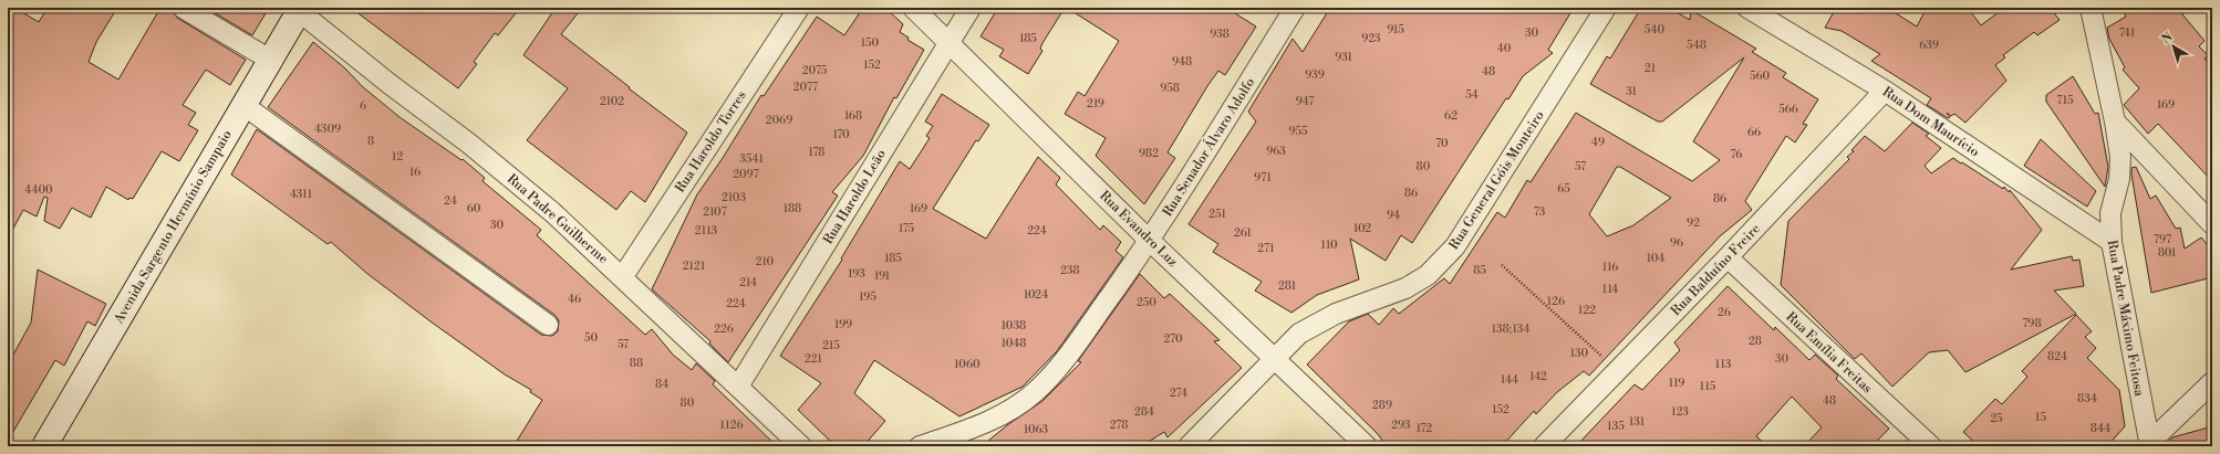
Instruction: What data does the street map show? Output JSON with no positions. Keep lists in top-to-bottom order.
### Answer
{
  "streets": {
    "main road": ["Avenida Sargento Hermínio Sampaio"],
    "street": [
      "Rua Dom Maurício",
      "Rua Haroldo Torres",
      "Rua Senador Álvaro Adolfo",
      "Rua General Góis Monteiro",
      "Rua Haroldo Leão",
      "Rua Padre Guilherme",
      "Rua Evandro Luz",
      "Rua Balduíno Freire",
      "Rua Padre Máximo Feitosa",
      "Rua Emília Freitas"
    ]
  },
  "crossings": [
    ["Rua Dom Maurício", "Rua Balduíno Freire"],
    ["Rua Dom Maurício", "Rua Padre Máximo Feitosa"],
    ["Rua Haroldo Torres", "Rua Padre Guilherme"],
    ["Rua Senador Álvaro Adolfo", "Rua Evandro Luz"],
    ["Rua General Góis Monteiro", "Rua Evandro Luz"],
    ["Rua Haroldo Leão", "Rua Padre Guilherme"],
    ["Rua Haroldo Leão", "Rua Evandro Luz"],
    ["Rua Padre Guilherme", "Avenida Sargento Hermínio Sampaio"],
    ["Rua Balduíno Freire", "Rua Emília Freitas"]
  ],
  "house_numbers": [
    "915",
    "540",
    "30",
    "741",
    "938",
    "185",
    "923",
    "150",
    "548",
    "639",
    "40",
    "931",
    "948",
    "152",
    "21",
    "2075",
    "48",
    "939",
    "560",
    "2077",
    "958",
    "31",
    "54",
    "715",
    "2102",
    "947",
    "219",
    "169",
    "6",
    "566",
    "168",
    "62",
    "2069",
    "4309",
    "955",
    "66",
    "170",
    "8",
    "49",
    "70",
    "963",
    "178",
    "982",
    "76",
    "12",
    "3541",
    "80",
    "57",
    "16",
    "2097",
    "971",
    "65",
    "4400",
    "86",
    "4311",
    "2103",
    "86",
    "24",
    "60",
    "188",
    "169",
    "2107",
    "73",
    "251",
    "94",
    "92",
    "30",
    "175",
    "102",
    "2113",
    "224",
    "261",
    "797",
    "96",
    "110",
    "271",
    "801",
    "185",
    "104",
    "210",
    "2121",
    "116",
    "238",
    "85",
    "193",
    "191",
    "214",
    "281",
    "114",
    "1024",
    "195",
    "46",
    "126",
    "250",
    "224",
    "122",
    "26",
    "798",
    "199",
    "1038",
    "226",
    "138;134",
    "50",
    "270",
    "28",
    "1048",
    "57",
    "215",
    "130",
    "824",
    "221",
    "30",
    "88",
    "1060",
    "113",
    "142",
    "144",
    "119",
    "84",
    "115",
    "274",
    "834",
    "48",
    "80",
    "289",
    "152",
    "284",
    "123",
    "15",
    "25",
    "131",
    "1126",
    "278",
    "293",
    "135",
    "172",
    "844",
    "1063"
  ],
  "north": "top left"
}
